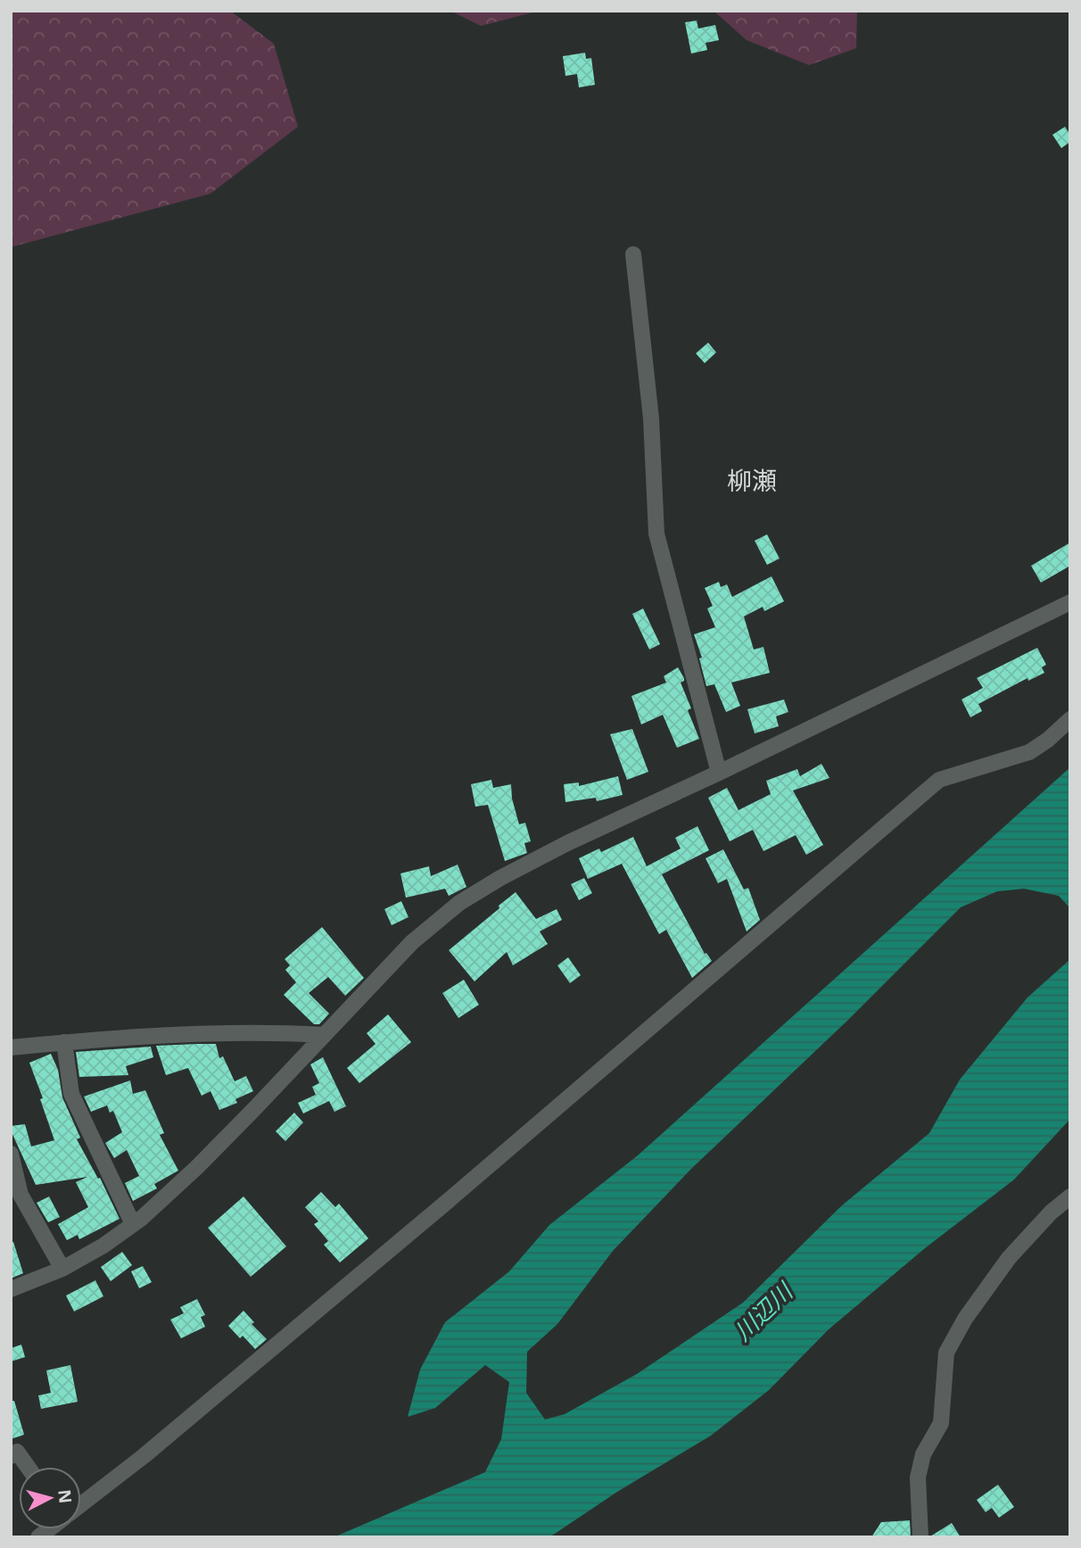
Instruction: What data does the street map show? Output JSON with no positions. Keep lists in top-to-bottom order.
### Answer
{
  "districts": ["柳瀬"],
  "water": ["川辺川"],
  "north": "right"
}
